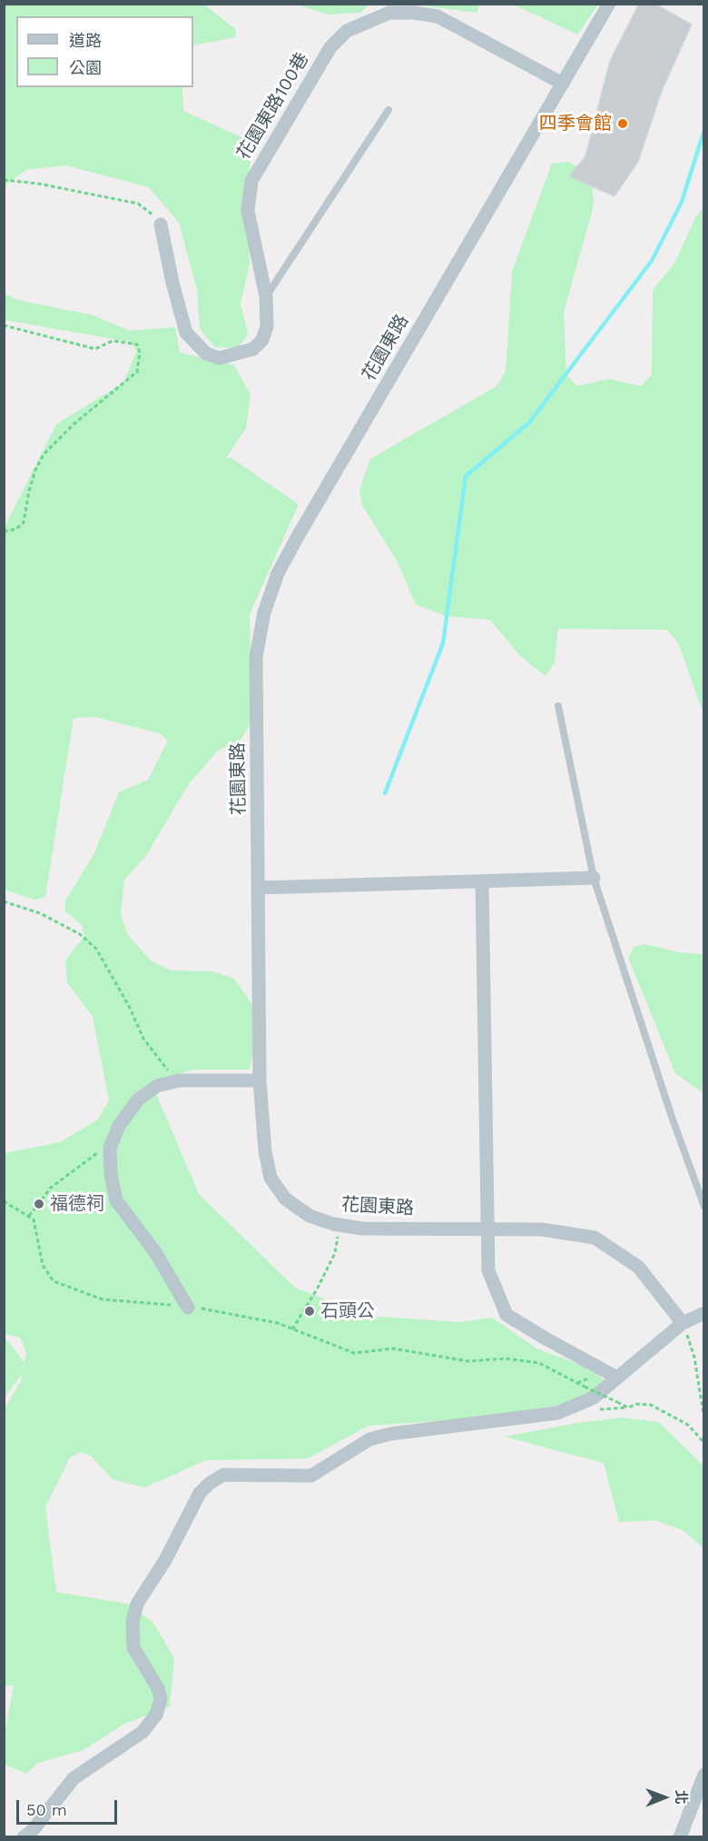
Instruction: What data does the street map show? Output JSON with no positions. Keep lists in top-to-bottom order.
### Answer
{
  "streets": {
    "street": ["花園東路100巷", "花園東路"]
  },
  "crossings": [
    ["花園東路100巷", "花園東路"]
  ],
  "places": ["四季會館", "福德祠", "石頭公"],
  "legend": ["道路", "公園"],
  "scale_bar": "50 m",
  "north": "right"
}
